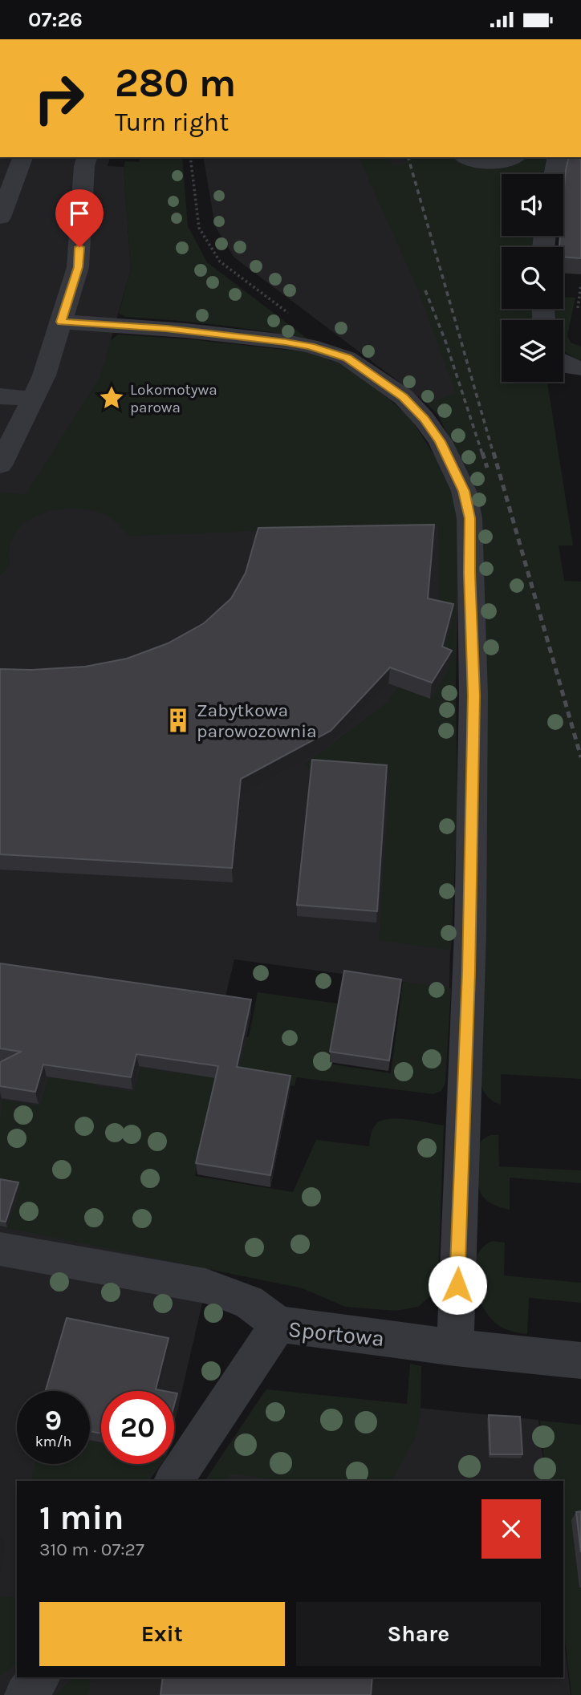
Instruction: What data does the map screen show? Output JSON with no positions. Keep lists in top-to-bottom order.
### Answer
{
  "streets": {
    "street": ["Sportowa"]
  },
  "places": {
    "place": ["Lokomotywa parowa"],
    "building": ["Zabytkowa parowozownia"]
  },
  "page": {
    "status": "07:26",
    "turn": ["280 m", "Turn right"],
    "speed": "9 km/h",
    "limit": "20",
    "heading": ["1 min", "310 m · 07:27"],
    "buttons": ["Exit", "Share"]
  }
}
